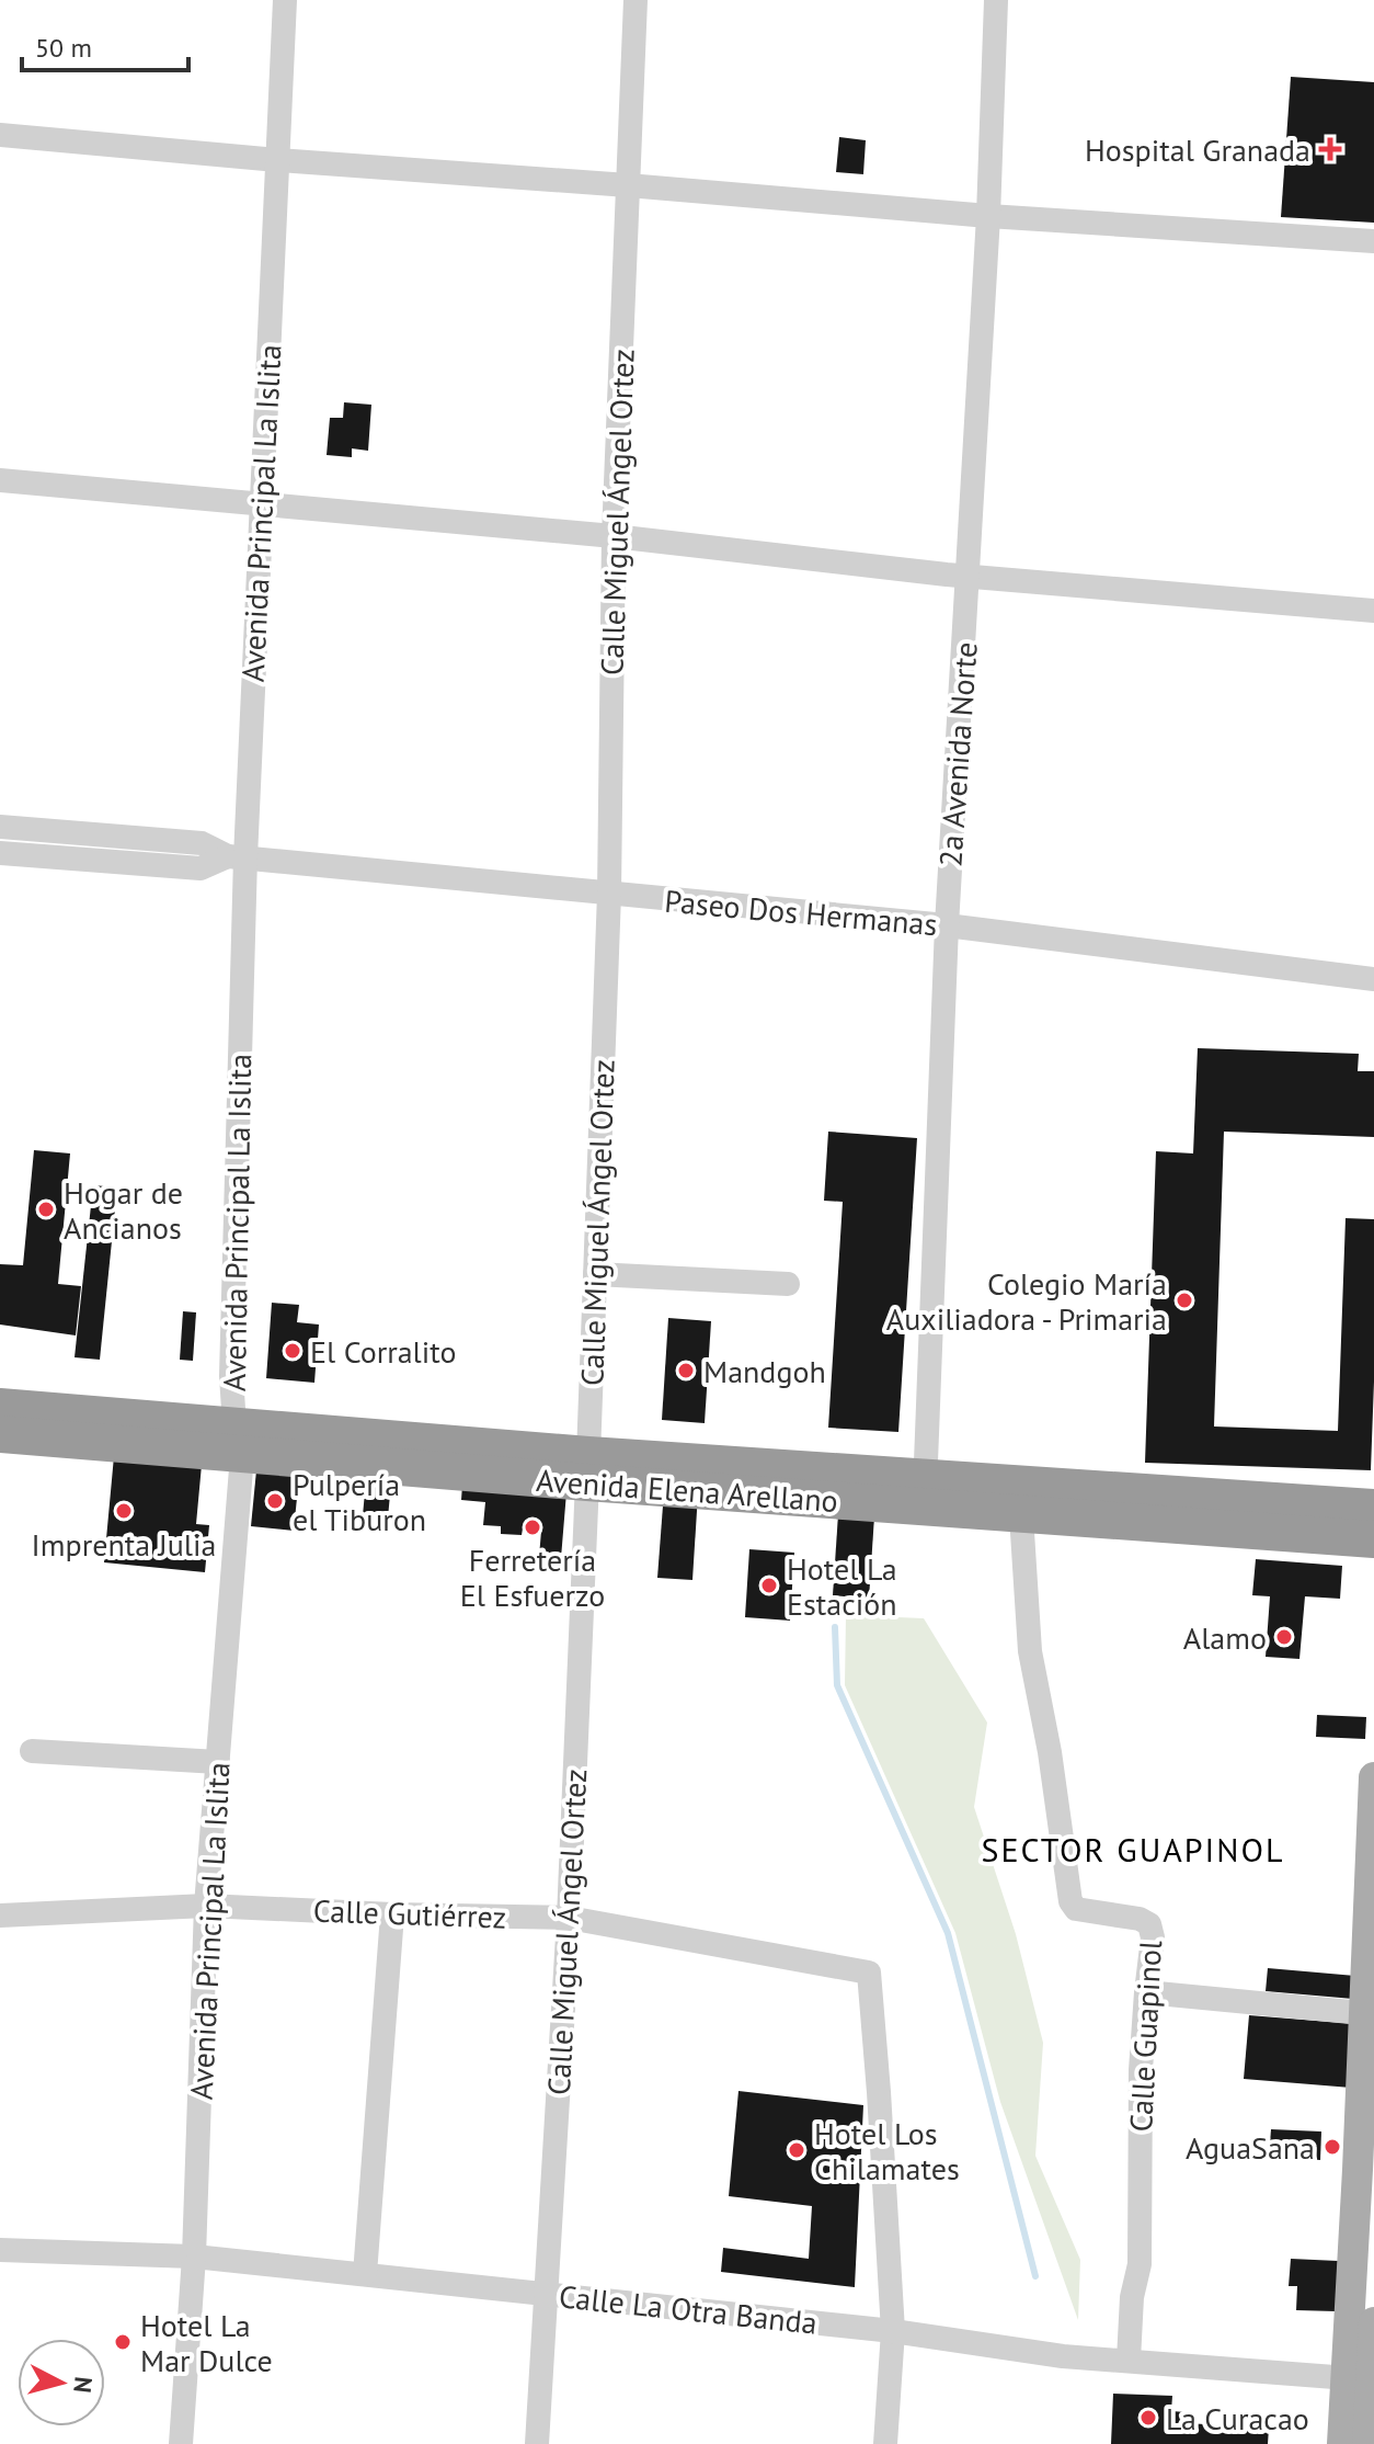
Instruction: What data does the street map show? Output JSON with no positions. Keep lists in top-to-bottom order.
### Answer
{
  "streets": {
    "highway": ["Avenida Elena Arellano"],
    "street": [
      "Calle Miguel Ángel Ortez",
      "Avenida Principal La Islita",
      "2a Avenida Norte",
      "Paseo Dos Hermanas",
      "Calle Gutiérrez",
      "Calle Guapinol",
      "Calle La Otra Banda"
    ]
  },
  "crossings": [
    ["Calle Miguel Ángel Ortez", "Paseo Dos Hermanas"],
    ["Calle Miguel Ángel Ortez", "Avenida Elena Arellano"],
    ["Calle Miguel Ángel Ortez", "Calle Gutiérrez"],
    ["Calle Miguel Ángel Ortez", "Calle La Otra Banda"],
    ["Avenida Principal La Islita", "Paseo Dos Hermanas"],
    ["Avenida Principal La Islita", "Avenida Elena Arellano"],
    ["Avenida Principal La Islita", "Calle Gutiérrez"],
    ["Avenida Principal La Islita", "Calle La Otra Banda"],
    ["2a Avenida Norte", "Paseo Dos Hermanas"],
    ["2a Avenida Norte", "Avenida Elena Arellano"],
    ["Avenida Elena Arellano", "Calle Guapinol"],
    ["Calle Gutiérrez", "Calle La Otra Banda"],
    ["Calle Guapinol", "Calle La Otra Banda"]
  ],
  "districts": ["SECTOR GUAPINOL"],
  "places": {
    "health": ["Hospital Granada"],
    "other": [
      "Hogar de Ancianos",
      "Colegio María Auxiliadora - Primaria",
      "El Corralito",
      "Mandgoh",
      "Pulpería el Tiburon",
      "Imprenta Julia",
      "Ferretería El Esfuerzo",
      "Hotel La Estación",
      "Alamo",
      "AguaSana",
      "Hotel Los Chilamates",
      "Hotel La Mar Dulce",
      "La Curacao"
    ]
  },
  "scale_bar": "50 m",
  "north": "right"
}
